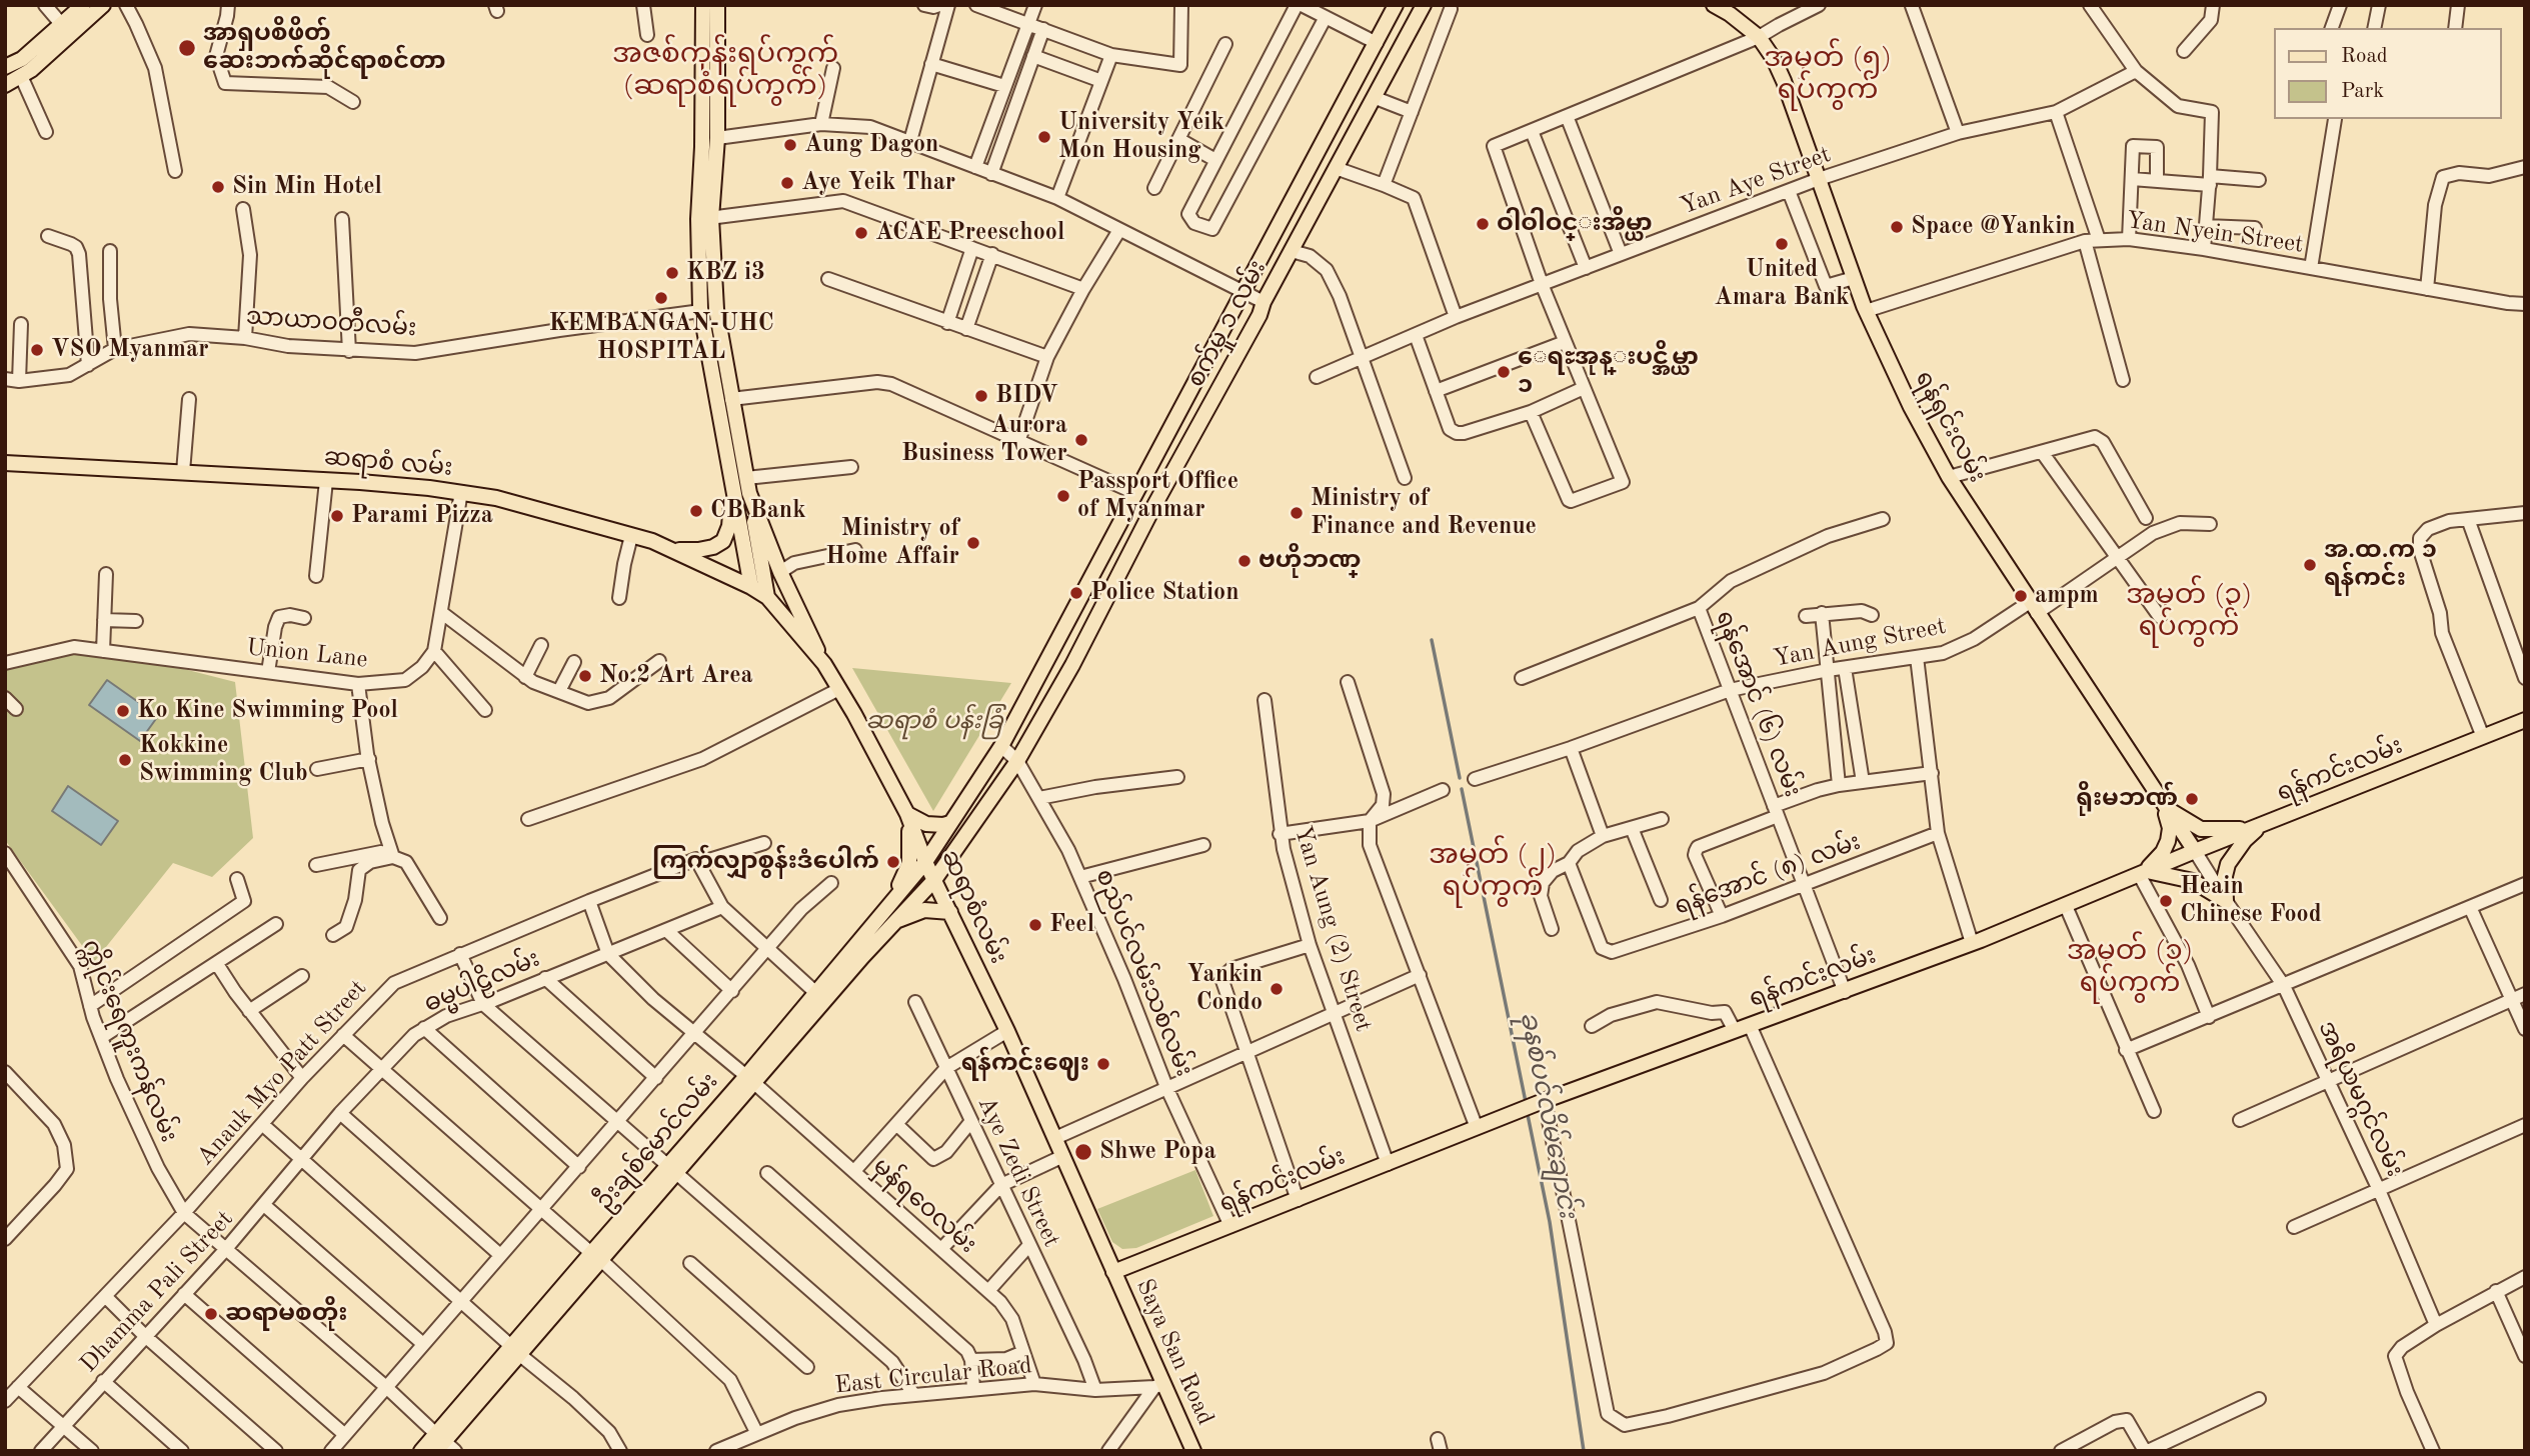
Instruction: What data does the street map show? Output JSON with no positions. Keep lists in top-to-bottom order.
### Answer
{
  "streets": {
    "main road": [
      "စက်မှု ၁ လမ်း",
      "ရန်ရှင်းလမ်း",
      "ဆရာစံ လမ်း",
      "ရန်ကင်းလမ်း",
      "ဆရာစံလမ်း",
      "ဦးချစ်မောင်လမ်း",
      "Saya San Road"
    ],
    "street": [
      "Yan Aye Street",
      "Yan Nyein Street",
      "သာယာဝတီလမ်း",
      "Yan Aung Street",
      "Union Lane",
      "ရန်အောင် (၆) လမ်း",
      "ရန်အောင် (၈) လမ်း",
      "Yan Aung (2) Street",
      "စည်ပင်လမ်းသစ်လမ်း",
      "ဓမ္မပါဠိလမ်း",
      "က္ကိုင်းရေကူးကန်လမ်း",
      "Anauk Myo Patt Street",
      "အရိယမဂ္ဂင်လမ်း",
      "Aye Zedi Street",
      "မှန်ရဝေလမ်း",
      "Dhamma Pali Street",
      "East Circular Road"
    ]
  },
  "crossings": [
    ["Yan Aye Street", "ရန်ရှင်းလမ်း"],
    ["Yan Nyein Street", "ရန်ရှင်းလမ်း"],
    ["စက်မှု ၁ လမ်း", "စည်ပင်လမ်းသစ်လမ်း"],
    ["ရန်ရှင်းလမ်း", "Yan Aung Street"],
    ["ရန်ရှင်းလမ်း", "ရန်ကင်းလမ်း"],
    ["ရန်ရှင်းလမ်း", "အရိယမဂ္ဂင်လမ်း"],
    ["ဆရာစံ လမ်း", "ဆရာစံလမ်း"],
    ["Yan Aung Street", "ရန်အောင် (၆) လမ်း"],
    ["ရန်အောင် (၆) လမ်း", "ရန်ကင်းလမ်း"],
    ["ရန်အောင် (၆) လမ်း", "ရန်အောင် (၈) လမ်း"],
    ["ရန်ကင်းလမ်း", "ဆရာစံလမ်း"],
    ["ရန်ကင်းလမ်း", "Yan Aung (2) Street"],
    ["ရန်ကင်းလမ်း", "စည်ပင်လမ်းသစ်လမ်း"],
    ["ရန်ကင်းလမ်း", "အရိယမဂ္ဂင်လမ်း"],
    ["ရန်ကင်းလမ်း", "Saya San Road"],
    ["ဆရာစံလမ်း", "ဦးချစ်မောင်လမ်း"],
    ["ဆရာစံလမ်း", "Saya San Road"],
    ["ဓမ္မပါဠိလမ်း", "မှန်ရဝေလမ်း"],
    ["ဓမ္မပါဠိလမ်း", "Dhamma Pali Street"],
    ["က္ကိုင်းရေကူးကန်လမ်း", "Anauk Myo Patt Street"],
    ["က္ကိုင်းရေကူးကန်လမ်း", "ဦးချစ်မောင်လမ်း"],
    ["က္ကိုင်းရေကူးကန်လမ်း", "Dhamma Pali Street"],
    ["ဦးချစ်မောင်လမ်း", "မှန်ရဝေလမ်း"],
    ["Aye Zedi Street", "East Circular Road"],
    ["မှန်ရဝေလမ်း", "East Circular Road"],
    ["Saya San Road", "East Circular Road"]
  ],
  "districts": [
    "အဇစ်ကုန်းရပ်ကွက် (ဆရာစံရပ်ကွက်)",
    "အမှတ် (၅) ရပ်ကွက်",
    "အမှတ် (၃) ရပ်ကွက်",
    "အမှတ် (၂) ရပ်ကွက်",
    "အမှတ် (၁) ရပ်ကွက်"
  ],
  "water": ["ခုနစ်ပင်လိမ်ချောင်း"],
  "parks": ["ဆရာစံ ပန်းခြံ"],
  "places": [
    "အာရှပစိဖိတ် ဆေးဘက်ဆိုင်ရာစင်တာ",
    "University Yeik Mon Housing",
    "Aung Dagon",
    "Aye Yeik Thar",
    "Sin Min Hotel",
    "ဝါဝါဝင္းအိမ္ယာ",
    "Space @Yankin",
    "ACAE Preeschool",
    "United Amara Bank",
    "KBZ i3",
    "KEMBANGAN-UHC HOSPITAL",
    "VSO Myanmar",
    "ေရႊအုန္းပင္အိမ္ယာ ၁",
    "BIDV",
    "Aurora Business Tower",
    "Passport Office of Myanmar",
    "CB Bank",
    "Ministry of Finance and Revenue",
    "Parami Pizza",
    "Ministry of Home Affair",
    "ဗဟိုဘဏ္",
    "အ.ထ.က ၁ ရန်ကင်း",
    "Police Station",
    "ampm",
    "No.2 Art Area",
    "Ko Kine Swimming Pool",
    "Kokkine Swimming Club",
    "ရိုးမဘဏ်",
    "ကြက်လျှာစွန်းဒံပေါက်",
    "Heain Chinese Food",
    "Feel",
    "Yankin Condo",
    "ရန်ကင်းဈေး",
    "Shwe Popa",
    "ဆရာမစတိုး"
  ],
  "legend": ["Road", "Park"]
}
